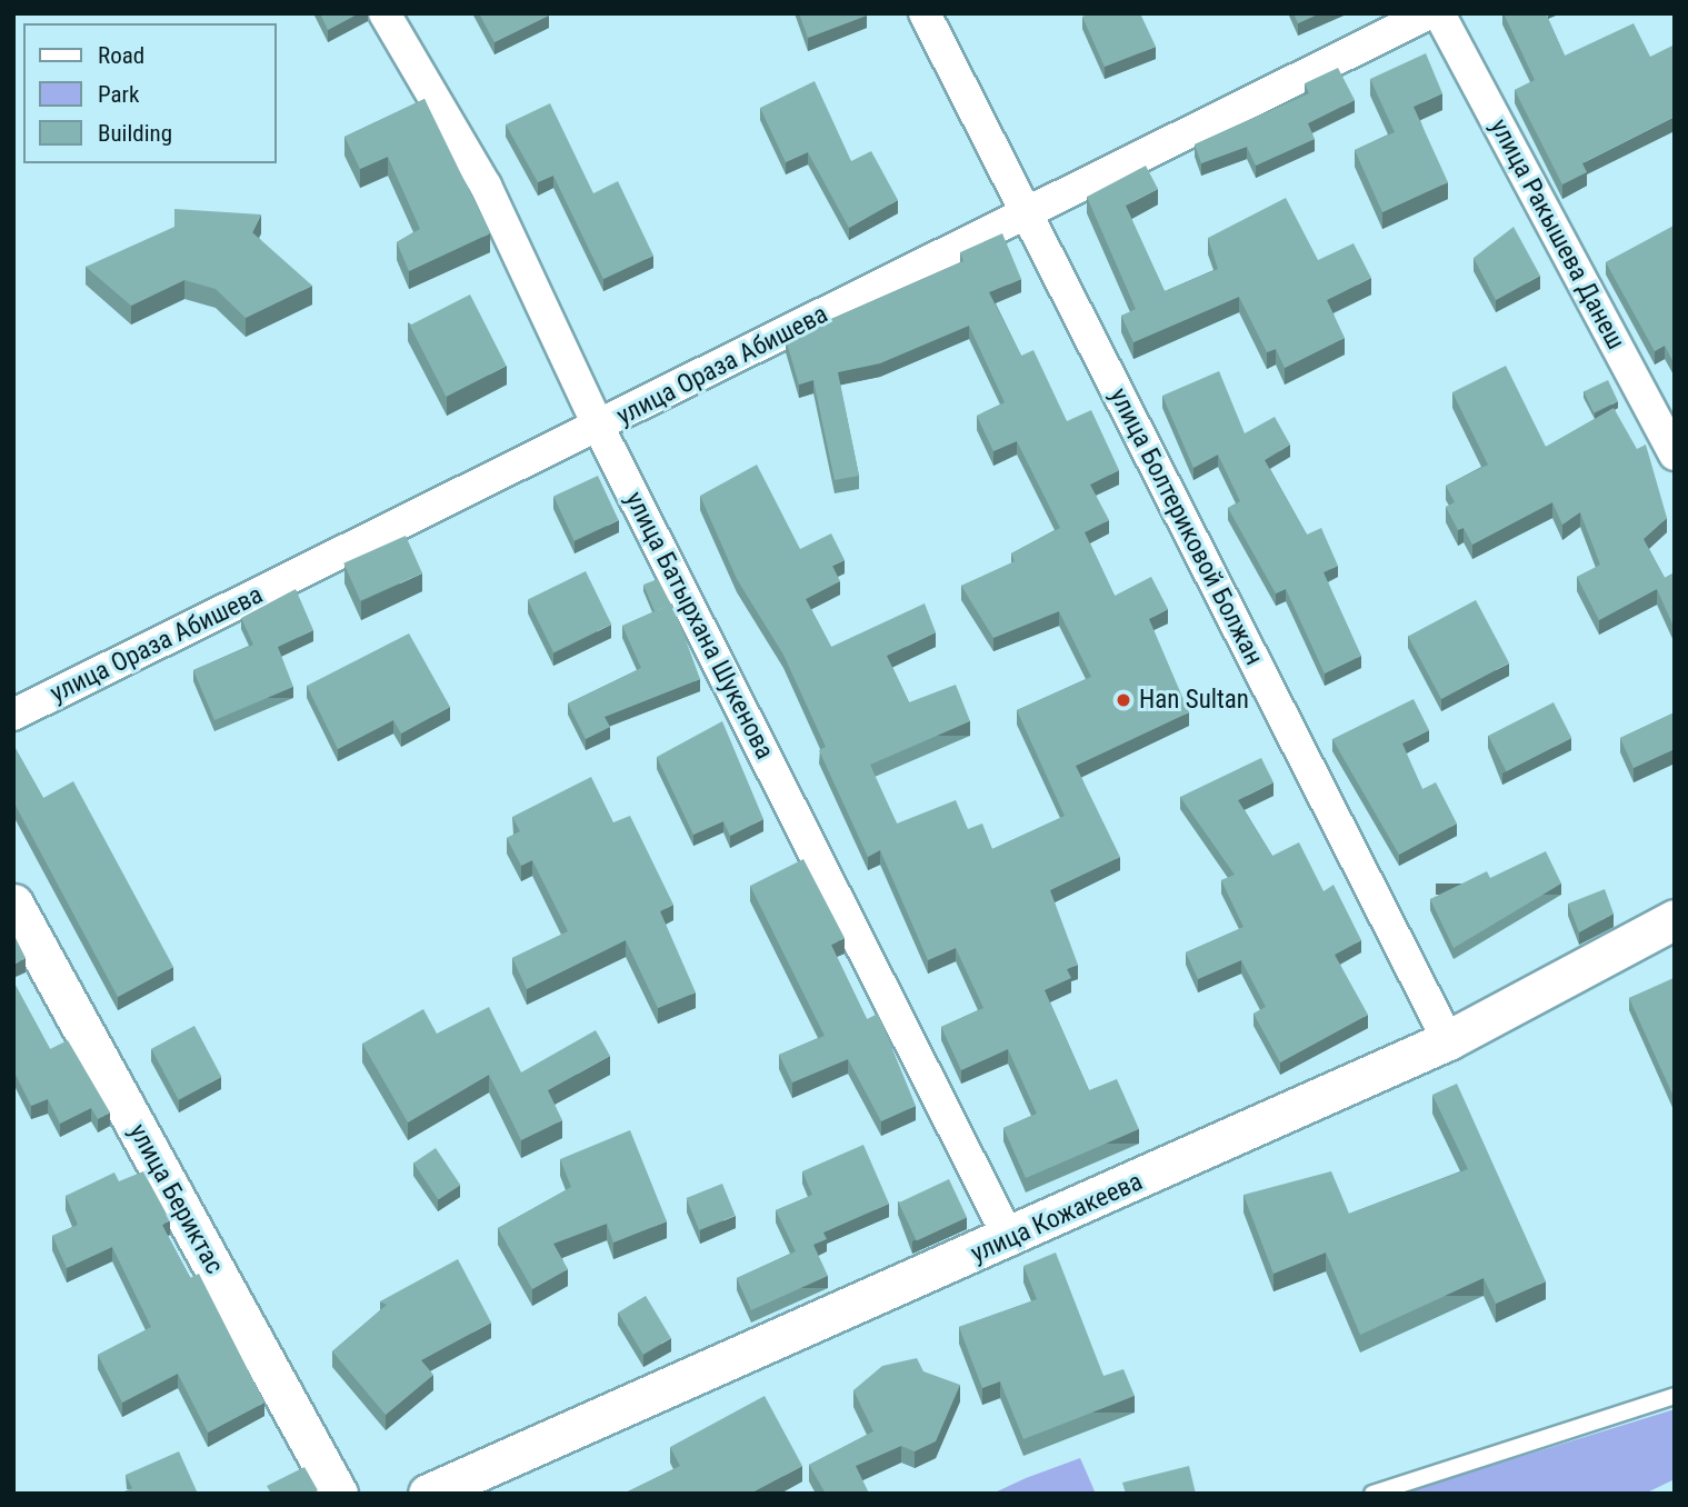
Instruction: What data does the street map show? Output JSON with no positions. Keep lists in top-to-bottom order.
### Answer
{
  "streets": {
    "street": [
      "улица Ракышева Данеш",
      "улица Ораза Абишева",
      "улица Болтериковой Болжан",
      "улица Батырхана Шукенова",
      "улица Бериктас",
      "улица Кожакеева"
    ]
  },
  "crossings": [
    ["улица Ораза Абишева", "улица Болтериковой Болжан"],
    ["улица Ораза Абишева", "улица Батырхана Шукенова"],
    ["улица Болтериковой Болжан", "улица Кожакеева"],
    ["улица Батырхана Шукенова", "улица Кожакеева"]
  ],
  "places": ["Han Sultan"],
  "legend": ["Road", "Park", "Building"]
}
